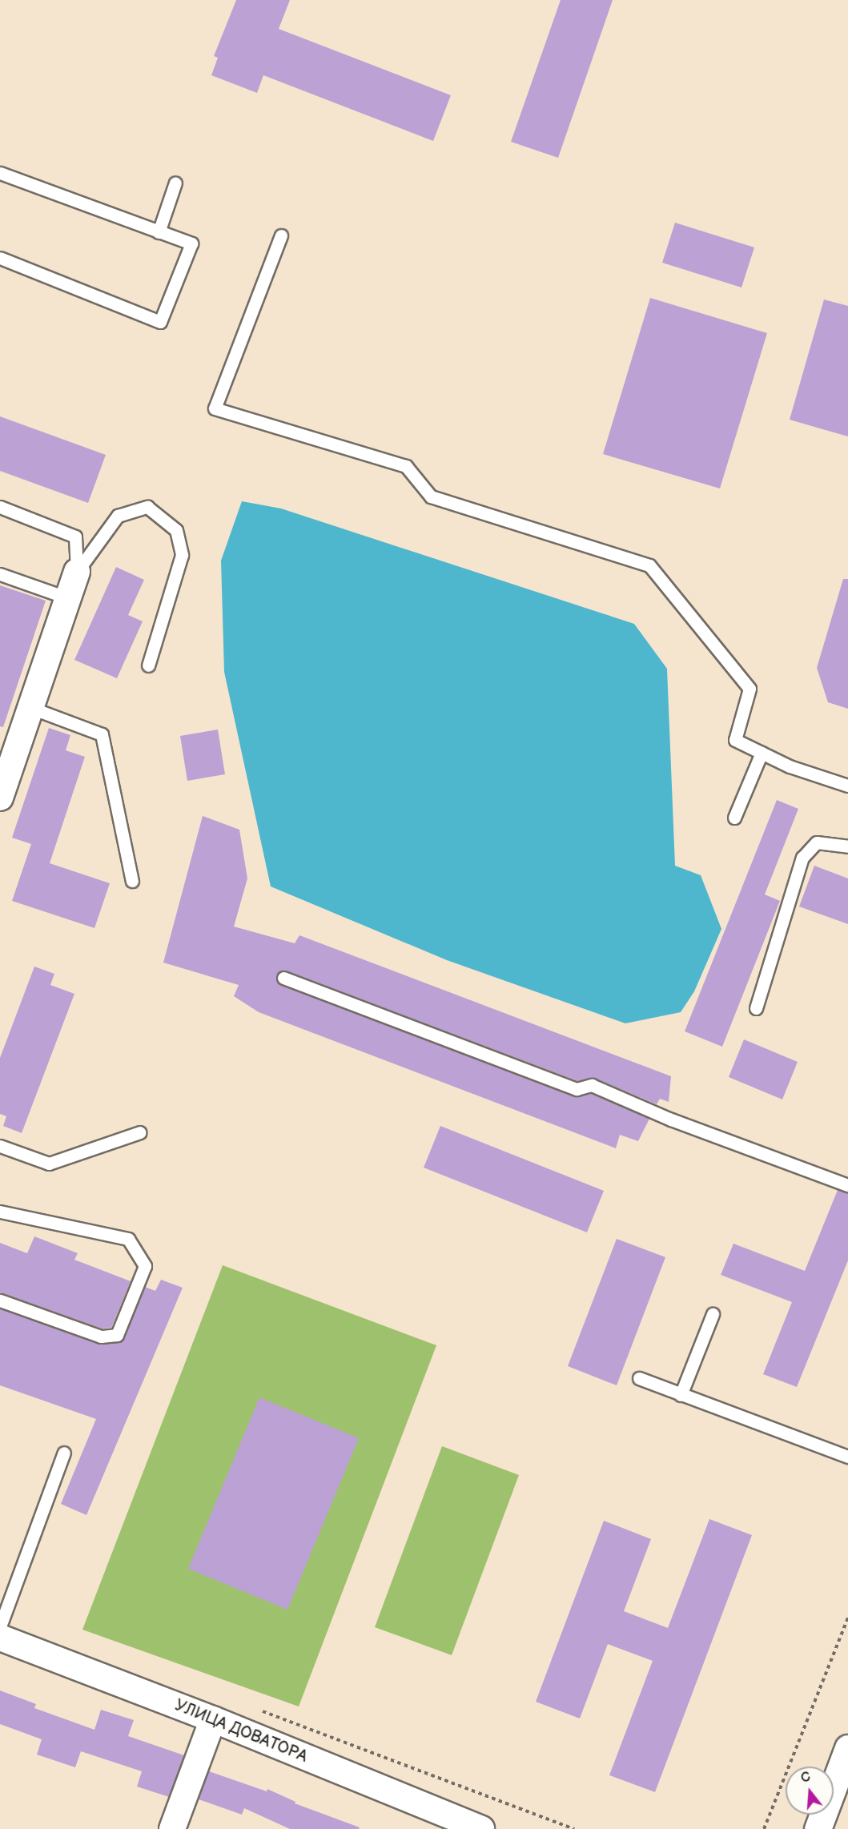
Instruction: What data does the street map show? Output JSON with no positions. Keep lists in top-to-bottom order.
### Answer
{
  "streets": {
    "street": ["УЛИЦА ДОВАТОРА"]
  },
  "north": "top"
}
